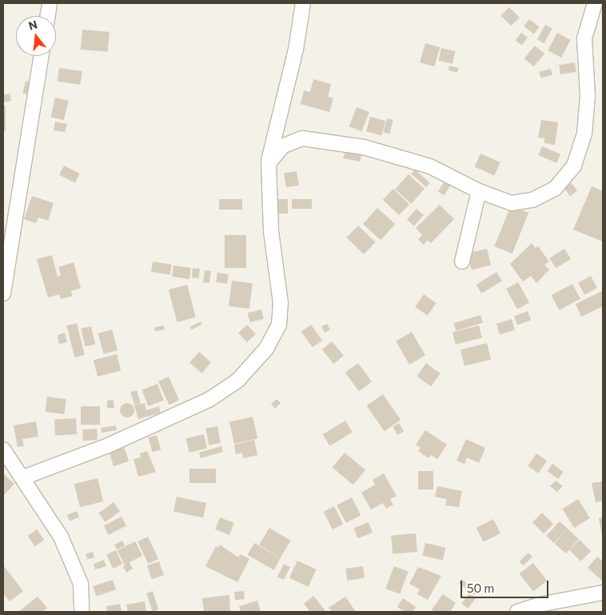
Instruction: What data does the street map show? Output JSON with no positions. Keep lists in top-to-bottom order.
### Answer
{
  "scale_bar": "50 m",
  "north": "top"
}
